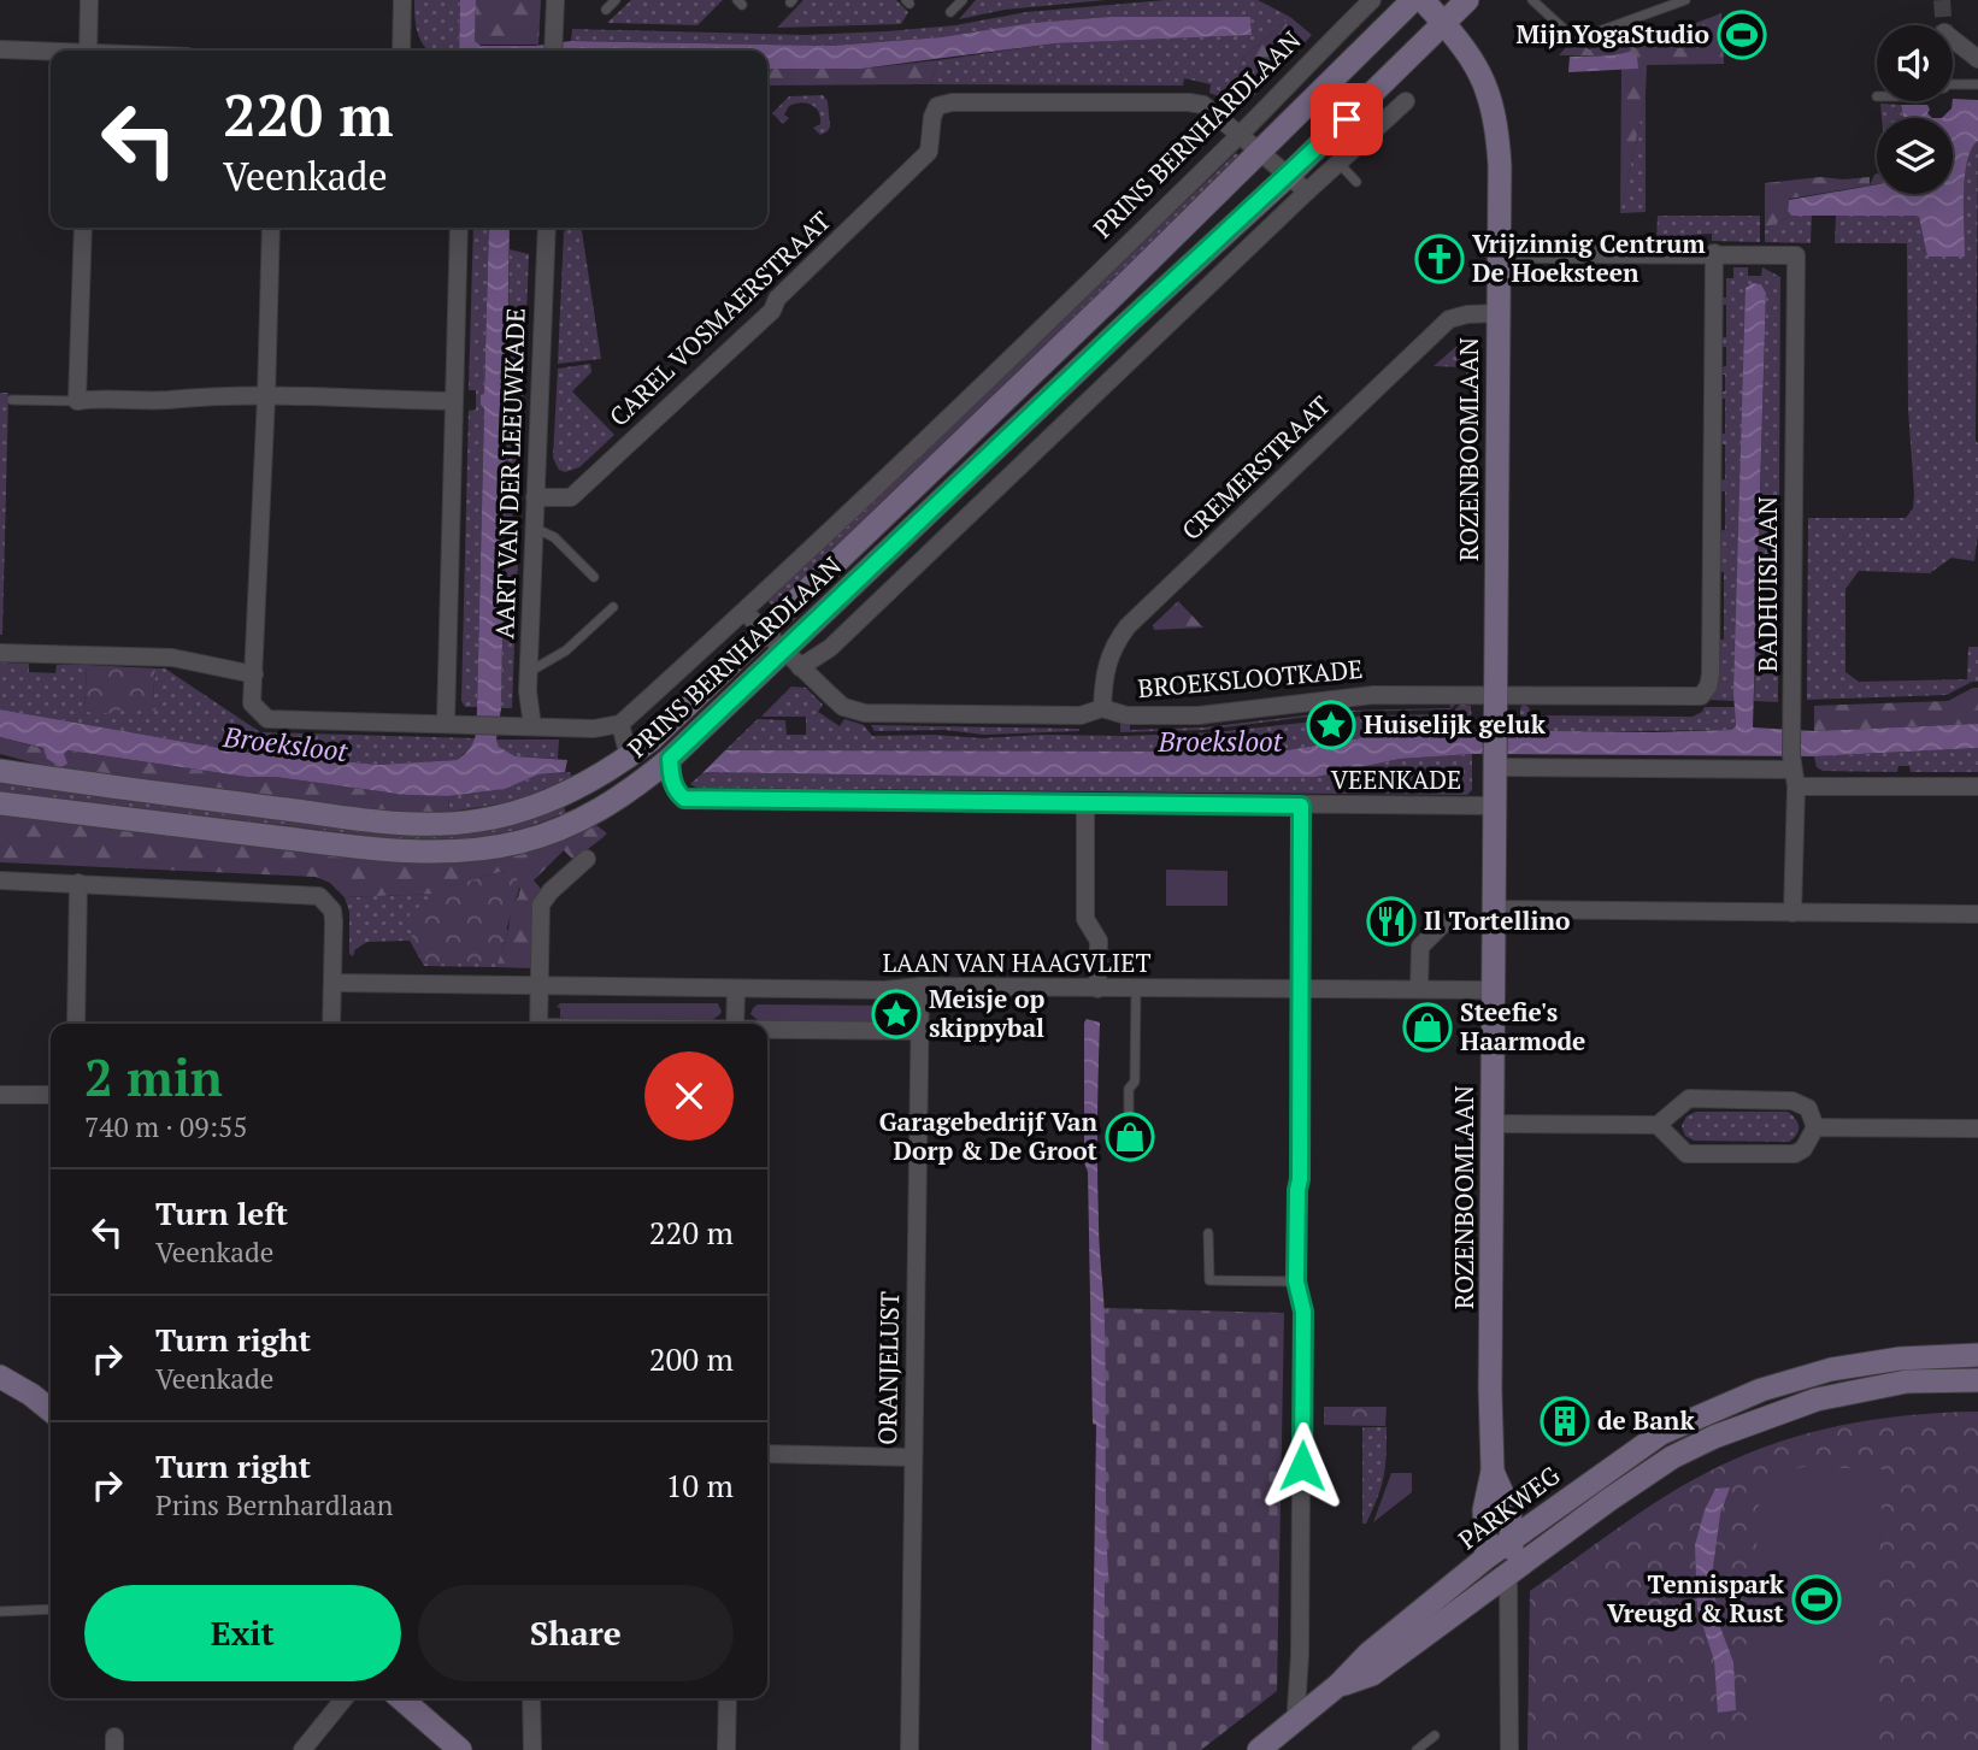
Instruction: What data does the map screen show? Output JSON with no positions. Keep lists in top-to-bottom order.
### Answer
{
  "streets": {
    "main road": ["PRINS BERNHARDLAAN", "ROZENBOOMLAAN", "PARKWEG"],
    "street": [
      "CAREL VOSMAERSTRAAT",
      "CREMERSTRAAT",
      "AART VAN DER LEEUWKADE",
      "BADHUISLAAN",
      "BROEKSLOOTKADE",
      "VEENKADE",
      "LAAN VAN HAAGVLIET",
      "ORANJELUST"
    ]
  },
  "crossings": [
    ["PRINS BERNHARDLAAN", "CAREL VOSMAERSTRAAT"],
    ["PRINS BERNHARDLAAN", "ROZENBOOMLAAN"],
    ["PRINS BERNHARDLAAN", "AART VAN DER LEEUWKADE"],
    ["PRINS BERNHARDLAAN", "BROEKSLOOTKADE"],
    ["PRINS BERNHARDLAAN", "VEENKADE"],
    ["CAREL VOSMAERSTRAAT", "AART VAN DER LEEUWKADE"],
    ["ROZENBOOMLAAN", "CREMERSTRAAT"],
    ["ROZENBOOMLAAN", "BROEKSLOOTKADE"],
    ["ROZENBOOMLAAN", "VEENKADE"],
    ["ROZENBOOMLAAN", "LAAN VAN HAAGVLIET"],
    ["ROZENBOOMLAAN", "PARKWEG"],
    ["CREMERSTRAAT", "BROEKSLOOTKADE"],
    ["BADHUISLAAN", "BROEKSLOOTKADE"],
    ["BADHUISLAAN", "VEENKADE"],
    ["LAAN VAN HAAGVLIET", "ORANJELUST"]
  ],
  "water": ["Broeksloot"],
  "places": {
    "sports": ["MijnYogaStudio", "Tennispark Vreugd & Rust"],
    "church": ["Vrijzinnig Centrum De Hoeksteen"],
    "place": ["Huiselijk geluk", "Meisje op skippybal"],
    "restaurant": ["Il Tortellino"],
    "shop": ["Steefie's Haarmode", "Garagebedrijf Van Dorp & De Groot"],
    "building": ["de Bank"]
  },
  "page": {
    "turn": ["220 m", "Veenkade"],
    "heading": ["2 min", "740 m · 09:55"],
    "list": [
      {
        "name": "Turn left",
        "note": "Veenkade",
        "value": "220 m"
      },
      {
        "name": "Turn right",
        "note": "Veenkade",
        "value": "200 m"
      },
      {
        "name": "Turn right",
        "note": "Prins Bernhardlaan",
        "value": "10 m"
      }
    ],
    "buttons": ["Exit", "Share"]
  }
}
